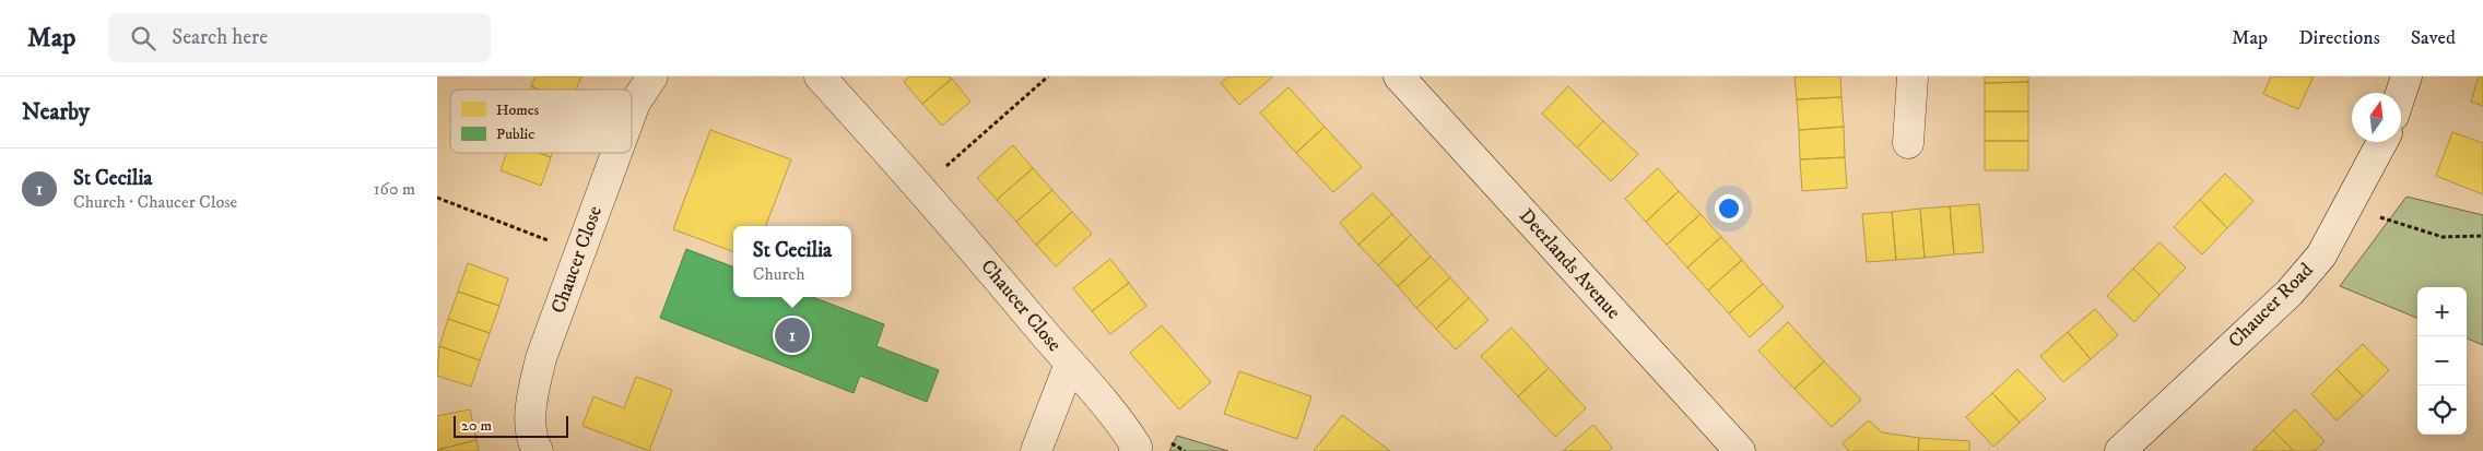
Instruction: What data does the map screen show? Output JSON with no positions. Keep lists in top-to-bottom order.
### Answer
{
  "streets": {
    "street": ["Chaucer Close", "Deerlands Avenue", "Chaucer Road"]
  },
  "legend": ["Homes", "Public"],
  "scale_bar": "20 m",
  "north": "top",
  "page": {
    "header": "Map",
    "search": "Search here",
    "nav": ["Map", "Directions", "Saved"],
    "heading": "Nearby",
    "list": [
      {
        "mark": "1",
        "name": "St Cecilia",
        "note": "Church · Chaucer Close",
        "value": "160 m"
      }
    ],
    "popup": ["St Cecilia", "Church"],
    "map_buttons": ["+", "−"],
    "pins": "1",
    "scale": "20 m"
  }
}
